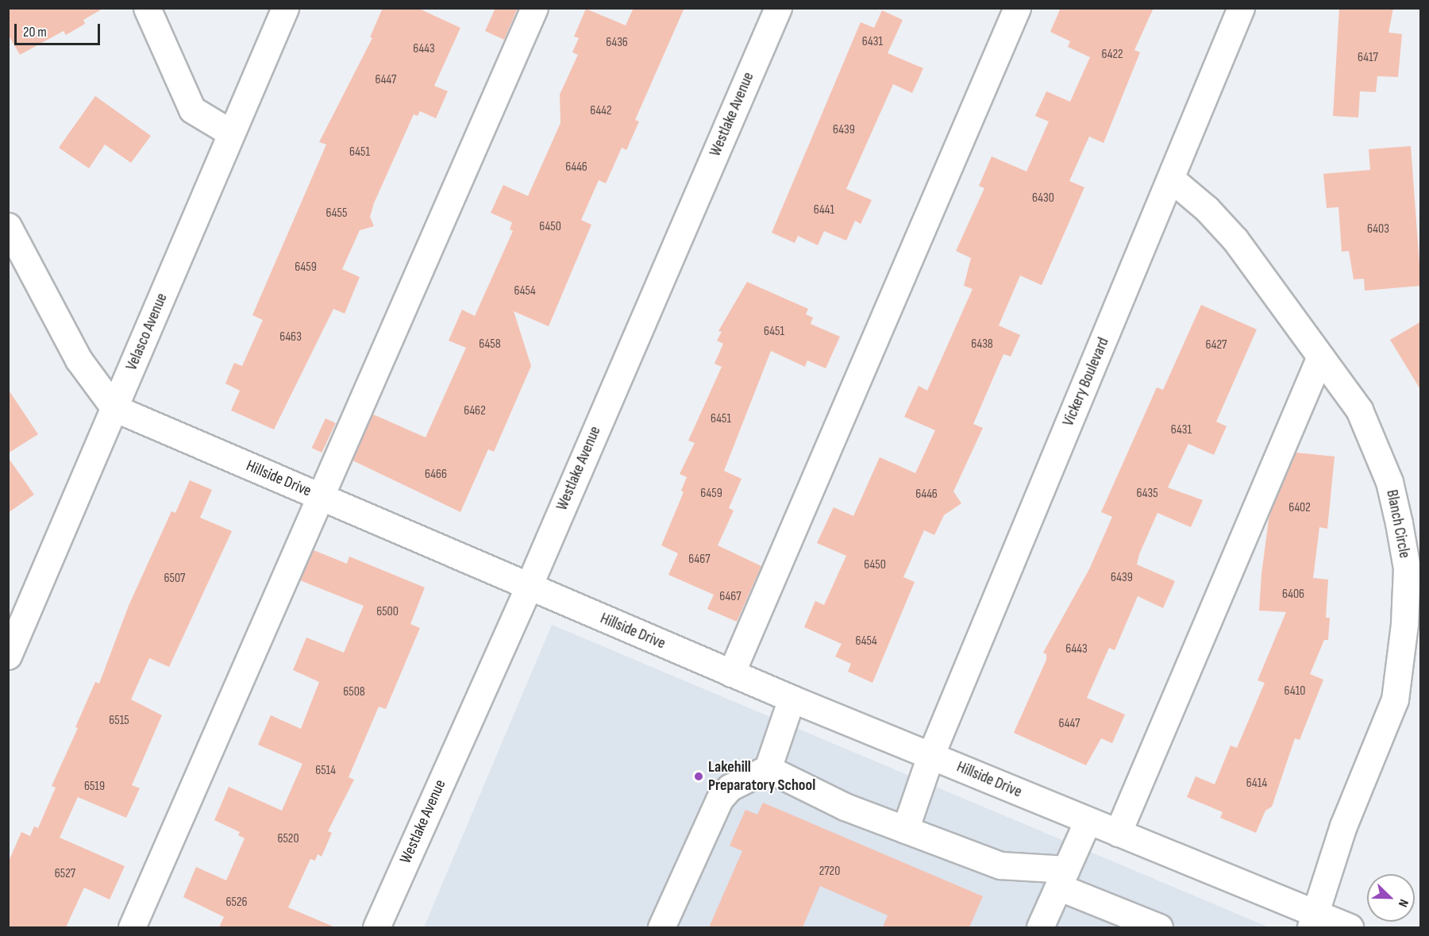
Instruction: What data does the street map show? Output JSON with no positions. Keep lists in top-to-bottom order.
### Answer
{
  "streets": {
    "street": [
      "Westlake Avenue",
      "Velasco Avenue",
      "Vickery Boulevard",
      "Hillside Drive",
      "Blanch Circle"
    ]
  },
  "crossings": [
    ["Westlake Avenue", "Hillside Drive"],
    ["Velasco Avenue", "Hillside Drive"],
    ["Vickery Boulevard", "Hillside Drive"],
    ["Vickery Boulevard", "Blanch Circle"],
    ["Hillside Drive", "Blanch Circle"]
  ],
  "places": ["Lakehill Preparatory School"],
  "house_numbers": [
    "6431",
    "6436",
    "6443",
    "6422",
    "6417",
    "6447",
    "6442",
    "6439",
    "6451",
    "6446",
    "6430",
    "6441",
    "6455",
    "6450",
    "6403",
    "6459",
    "6454",
    "6451",
    "6463",
    "6458",
    "6438",
    "6427",
    "6462",
    "6451",
    "6431",
    "6466",
    "6459",
    "6435",
    "6446",
    "6402",
    "6467",
    "6450",
    "6439",
    "6507",
    "6406",
    "6467",
    "6500",
    "6454",
    "6443",
    "6410",
    "6508",
    "6515",
    "6447",
    "6514",
    "6414",
    "6519",
    "6520",
    "2720",
    "6527",
    "6526"
  ],
  "scale_bar": "20 m",
  "north": "bottom right"
}
